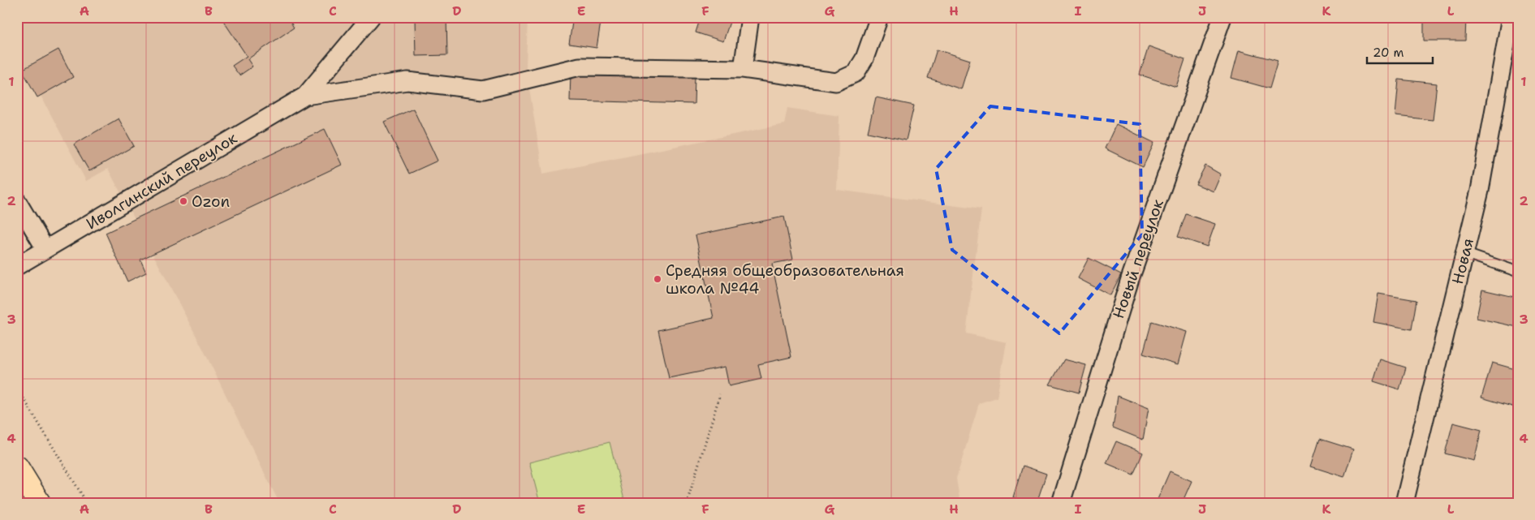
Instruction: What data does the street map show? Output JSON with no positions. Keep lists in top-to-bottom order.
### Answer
{
  "streets": {
    "street": ["Иволгинский переулок", "Новый переулок", "Новая"]
  },
  "places": ["Ozon", "Средняя общеобразовательная школа №44"],
  "scale_bar": "20 m",
  "grid": {
    "columns": [
      "A",
      "B",
      "C",
      "D",
      "E",
      "F",
      "G",
      "H",
      "I",
      "J",
      "K",
      "L"
    ],
    "rows": [
      "1",
      "2",
      "3",
      "4"
    ]
  }
}
